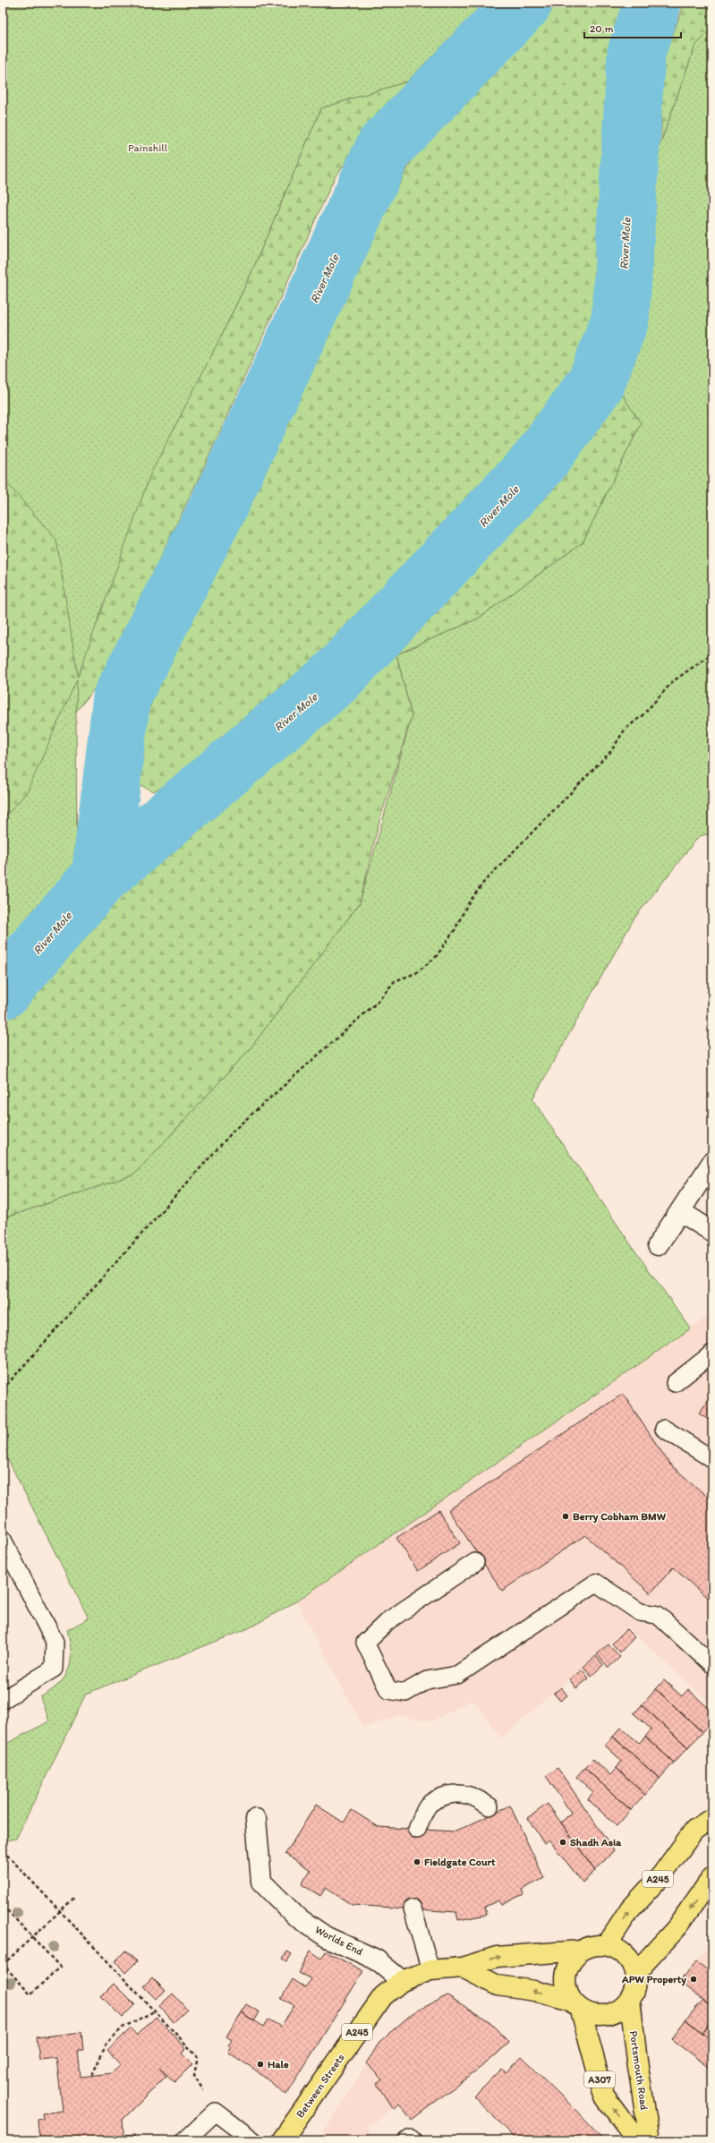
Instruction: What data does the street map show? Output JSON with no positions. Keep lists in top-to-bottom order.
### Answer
{
  "streets": {
    "main road": [
      "A245",
      "Portsmouth Road",
      "A307",
      "Between Streets"
    ],
    "street": ["Worlds End"]
  },
  "crossings": [
    ["A245", "Portsmouth Road"],
    ["A245", "A307"],
    ["A245", "Between Streets"],
    ["Worlds End", "Between Streets"],
    ["Portsmouth Road", "A307"],
    ["Portsmouth Road", "Between Streets"],
    ["A307", "Between Streets"]
  ],
  "water": ["River Mole"],
  "parks": ["Painshill"],
  "places": [
    "Berry Cobham BMW",
    "Shadh Asia",
    "Fieldgate Court",
    "APW Property",
    "Hale"
  ],
  "scale_bar": "20 m"
}
